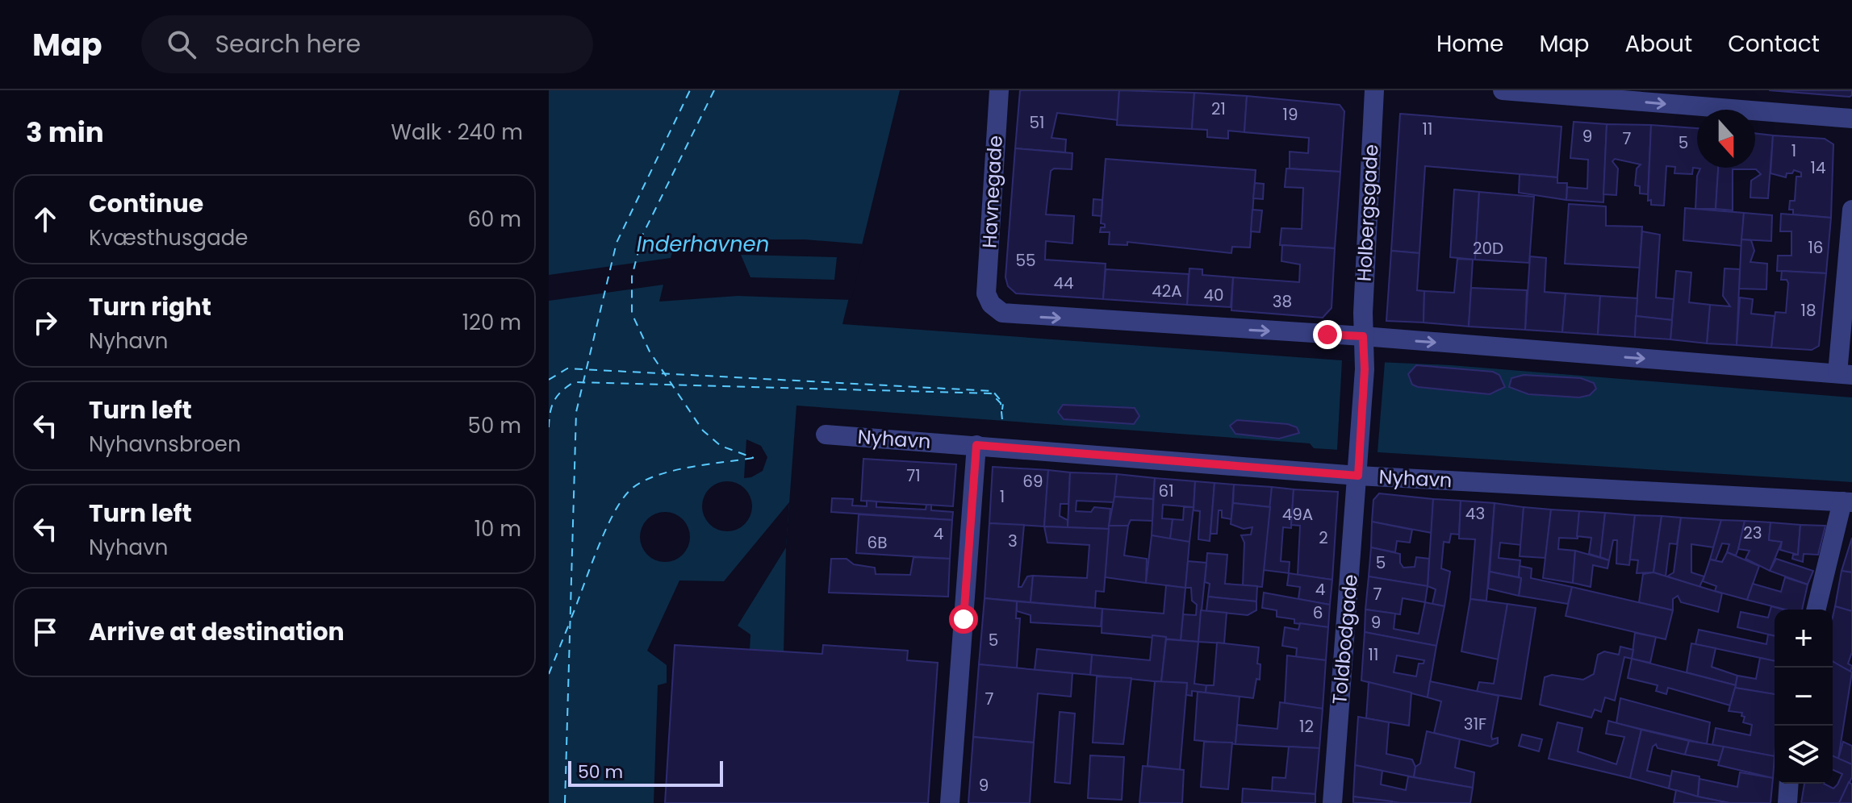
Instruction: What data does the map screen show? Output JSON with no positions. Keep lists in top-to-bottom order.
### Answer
{
  "streets": {
    "street": [
      "Havnegade",
      "Holbergsgade",
      "Nyhavn",
      "Toldbodgade"
    ]
  },
  "crossings": [
    ["Havnegade", "Holbergsgade"],
    ["Holbergsgade", "Toldbodgade"],
    ["Nyhavn", "Toldbodgade"]
  ],
  "water": ["Inderhavnen"],
  "house_numbers": [
    "21",
    "19",
    "51",
    "11",
    "9",
    "7",
    "5",
    "1",
    "14",
    "16",
    "20D",
    "55",
    "44",
    "42A",
    "40",
    "38",
    "18",
    "71",
    "69",
    "61",
    "1",
    "43",
    "49A",
    "23",
    "4",
    "2",
    "3",
    "6B",
    "5",
    "4",
    "7",
    "6",
    "9",
    "5",
    "11",
    "7",
    "31F",
    "12",
    "9"
  ],
  "scale_bar": "50 m",
  "north": "bottom",
  "page": {
    "header": "Map",
    "search": "Search here",
    "nav": [
      "Home",
      "Map",
      "About",
      "Contact"
    ],
    "heading": ["3 min", "Walk · 240 m"],
    "list": [
      ["Continue", "Kvæsthusgade", "60 m"],
      ["Turn right", "Nyhavn", "120 m"],
      ["Turn left", "Nyhavnsbroen", "50 m"],
      ["Turn left", "Nyhavn", "10 m"],
      "Arrive at destination"
    ],
    "map_buttons": ["+", "−"],
    "scale": "50 m"
  }
}
